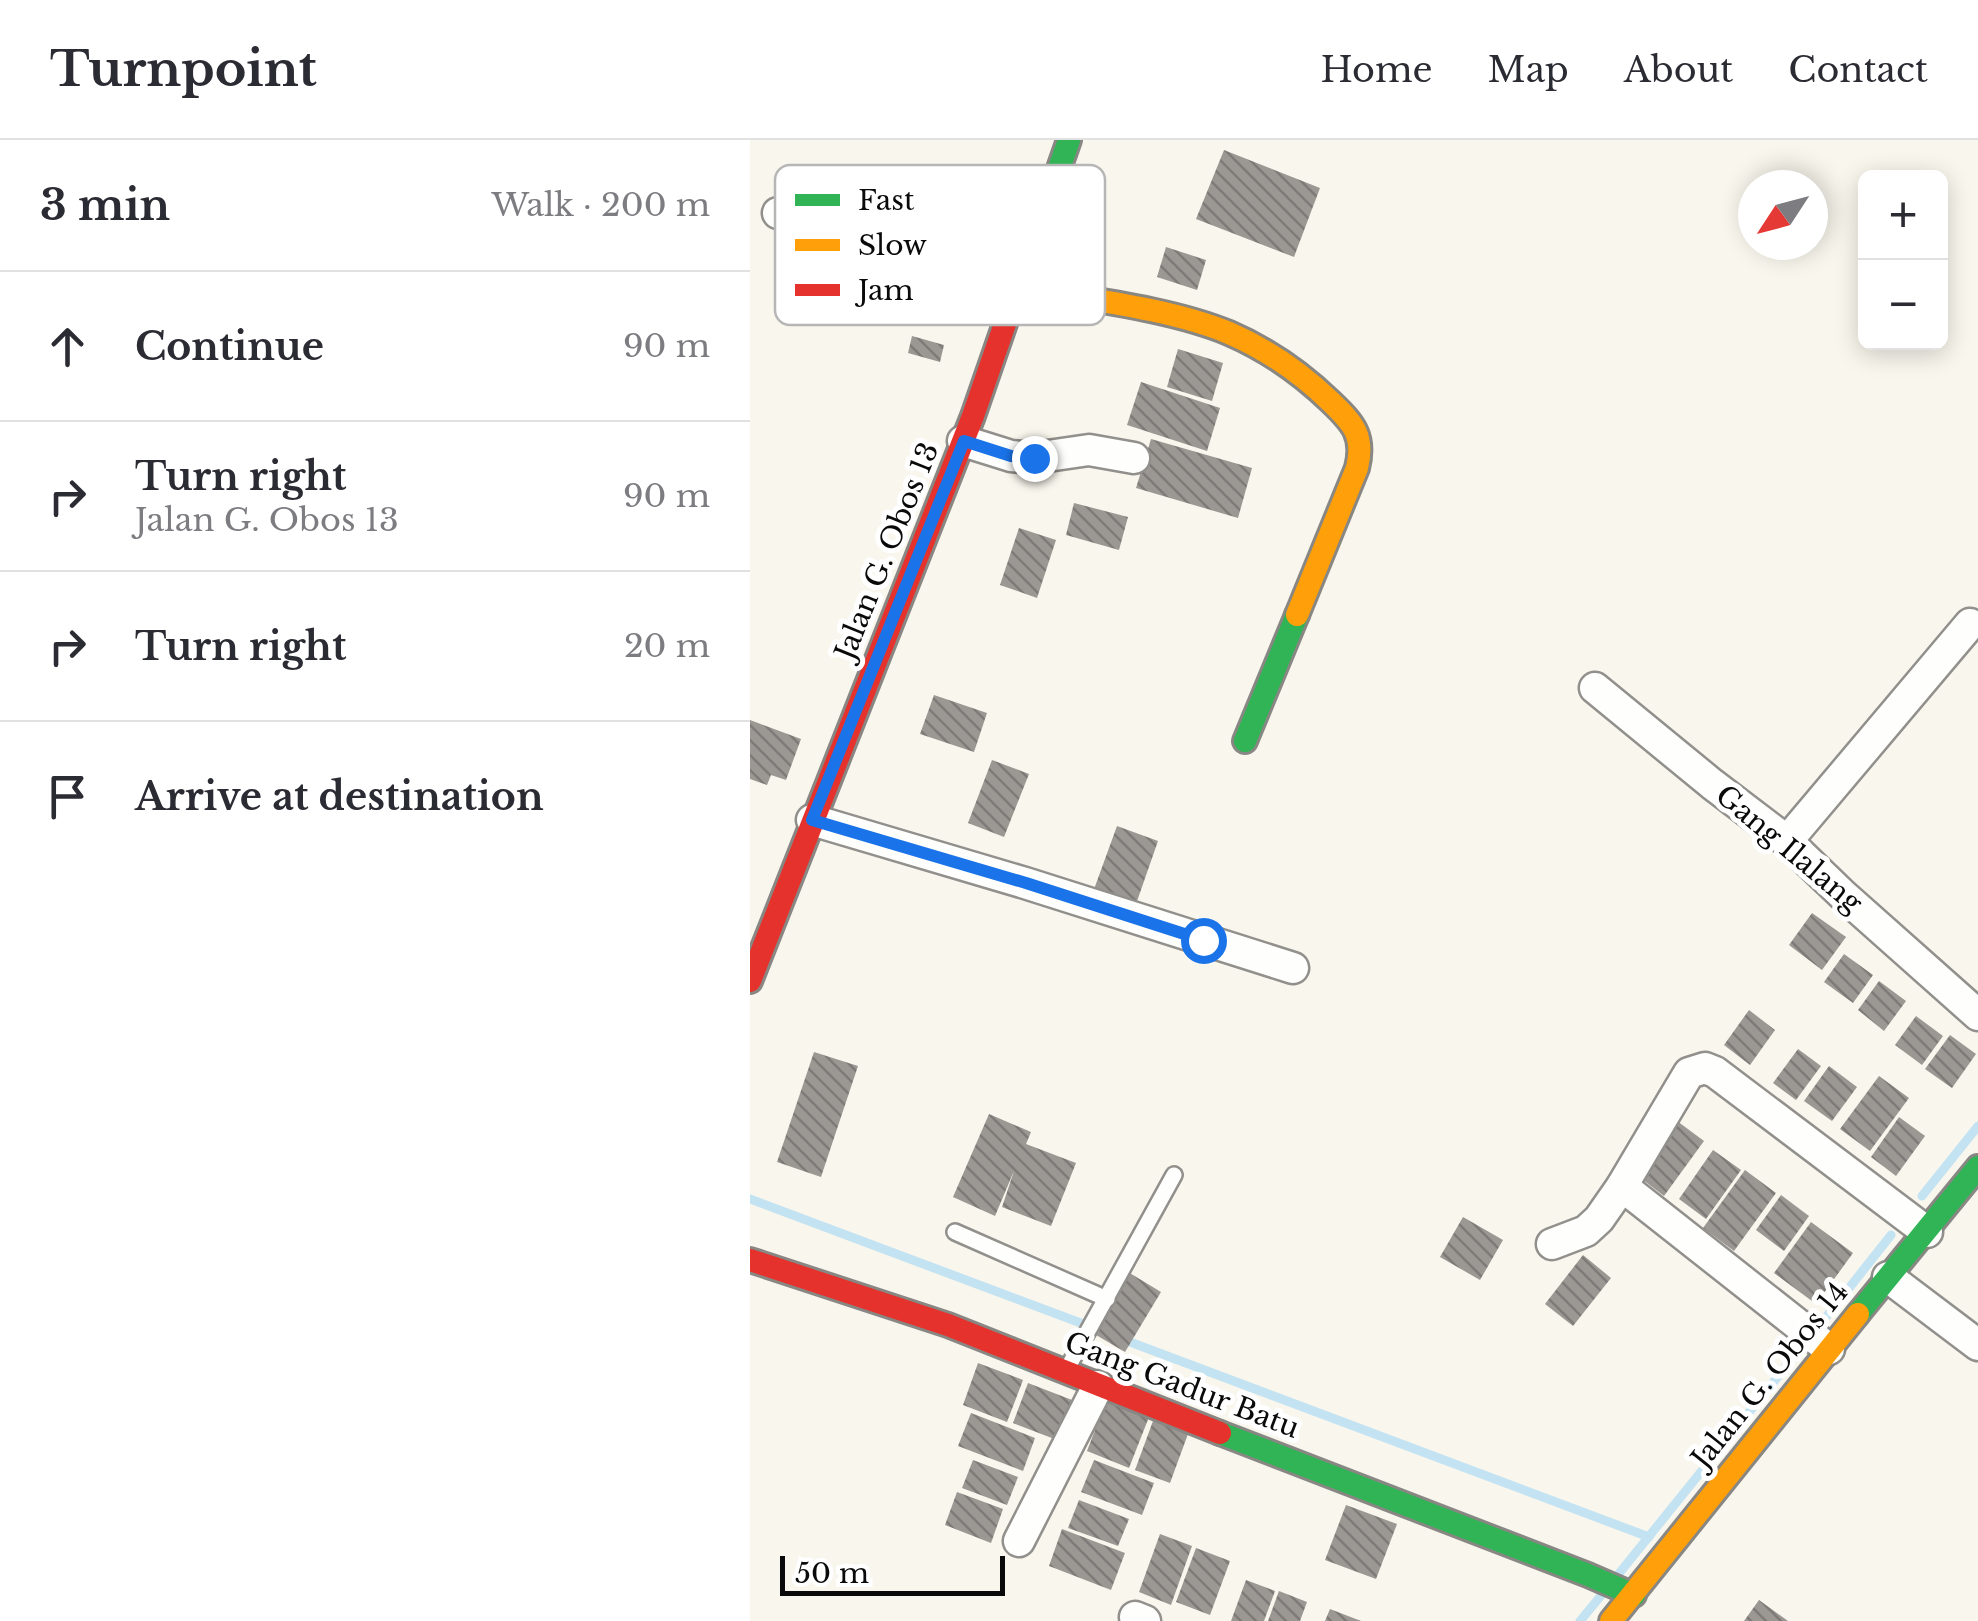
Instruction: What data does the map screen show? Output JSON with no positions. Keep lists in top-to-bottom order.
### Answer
{
  "streets": {
    "street": [
      "Jalan G. Obos 13",
      "Gang Ilalang",
      "Jalan G. Obos 14",
      "Gang Gadur Batu"
    ]
  },
  "crossings": [
    ["Jalan G. Obos 14", "Gang Gadur Batu"]
  ],
  "legend": ["Fast", "Slow", "Jam"],
  "scale_bar": "50 m",
  "north": "bottom left",
  "page": {
    "header": "Turnpoint",
    "nav": [
      "Home",
      "Map",
      "About",
      "Contact"
    ],
    "heading": ["3 min", "Walk · 200 m"],
    "map_buttons": ["+", "−"],
    "list": [
      ["Continue", "90 m"],
      ["Turn right", "Jalan G. Obos 13", "90 m"],
      ["Turn right", "20 m"],
      "Arrive at destination"
    ],
    "scale": "50 m"
  }
}
